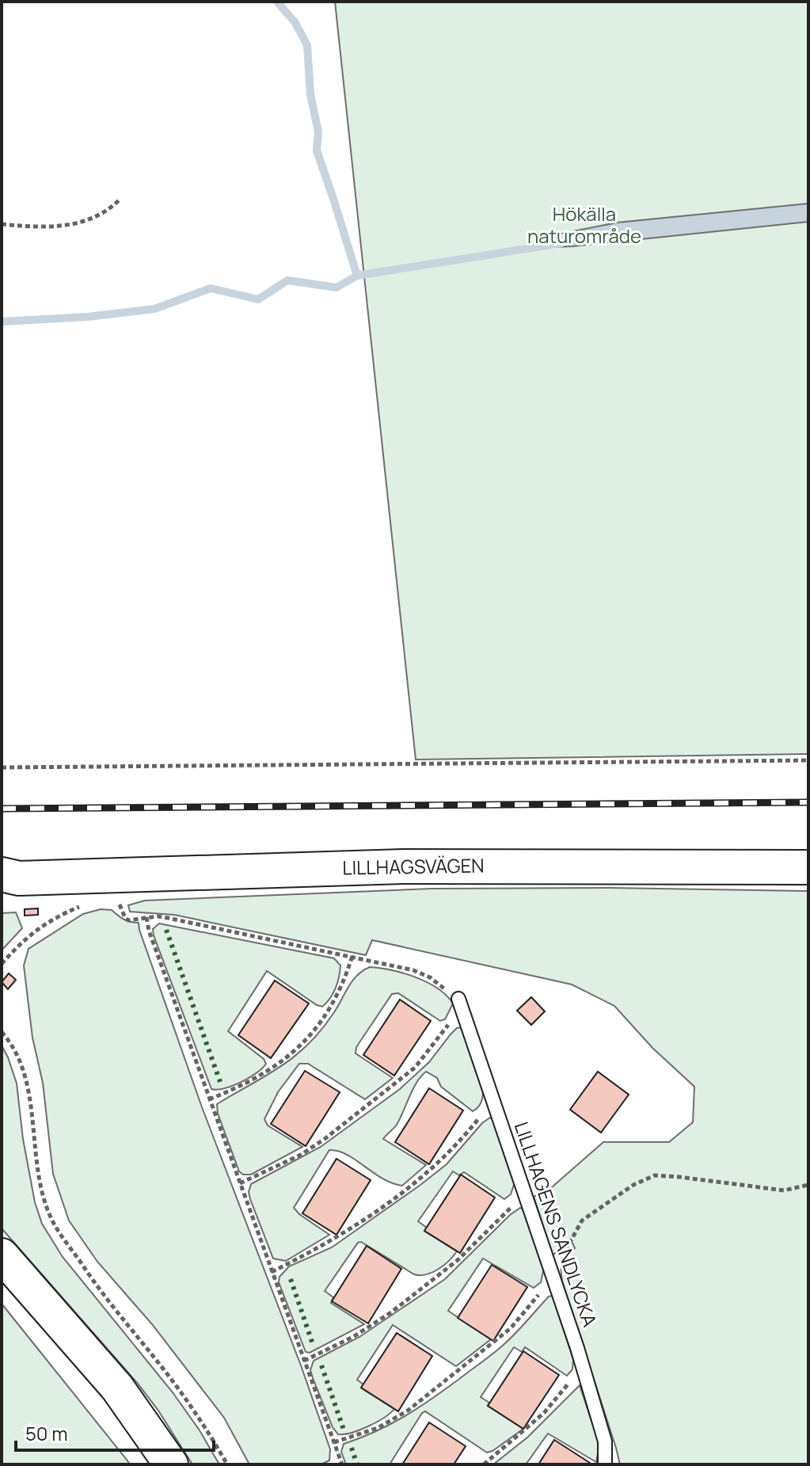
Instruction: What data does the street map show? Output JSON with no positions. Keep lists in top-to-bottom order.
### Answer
{
  "streets": {
    "street": ["LILLHAGSVÄGEN"],
    "lane": ["LILLHAGENS SANDLYCKA"]
  },
  "parks": ["Hökälla naturområde"],
  "scale_bar": "50 m"
}
